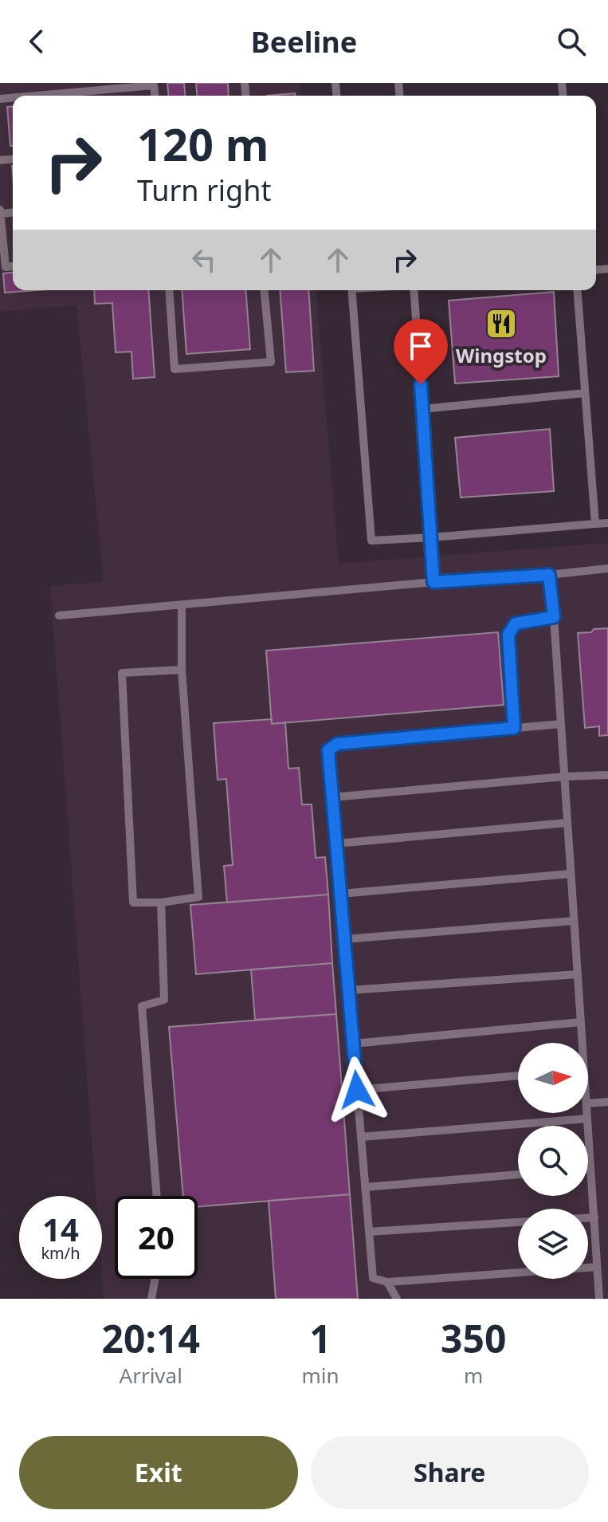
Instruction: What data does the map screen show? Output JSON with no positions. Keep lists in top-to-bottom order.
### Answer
{
  "places": {
    "restaurant": ["Wingstop"]
  },
  "north": "right",
  "page": {
    "header": "Beeline",
    "turn": ["120 m", "Turn right"],
    "speed": "14 km/h",
    "limit": "20",
    "eta": [
      "20:14",
      "Arrival",
      "1",
      "min",
      "350",
      "m"
    ],
    "buttons": ["Exit", "Share"]
  }
}
